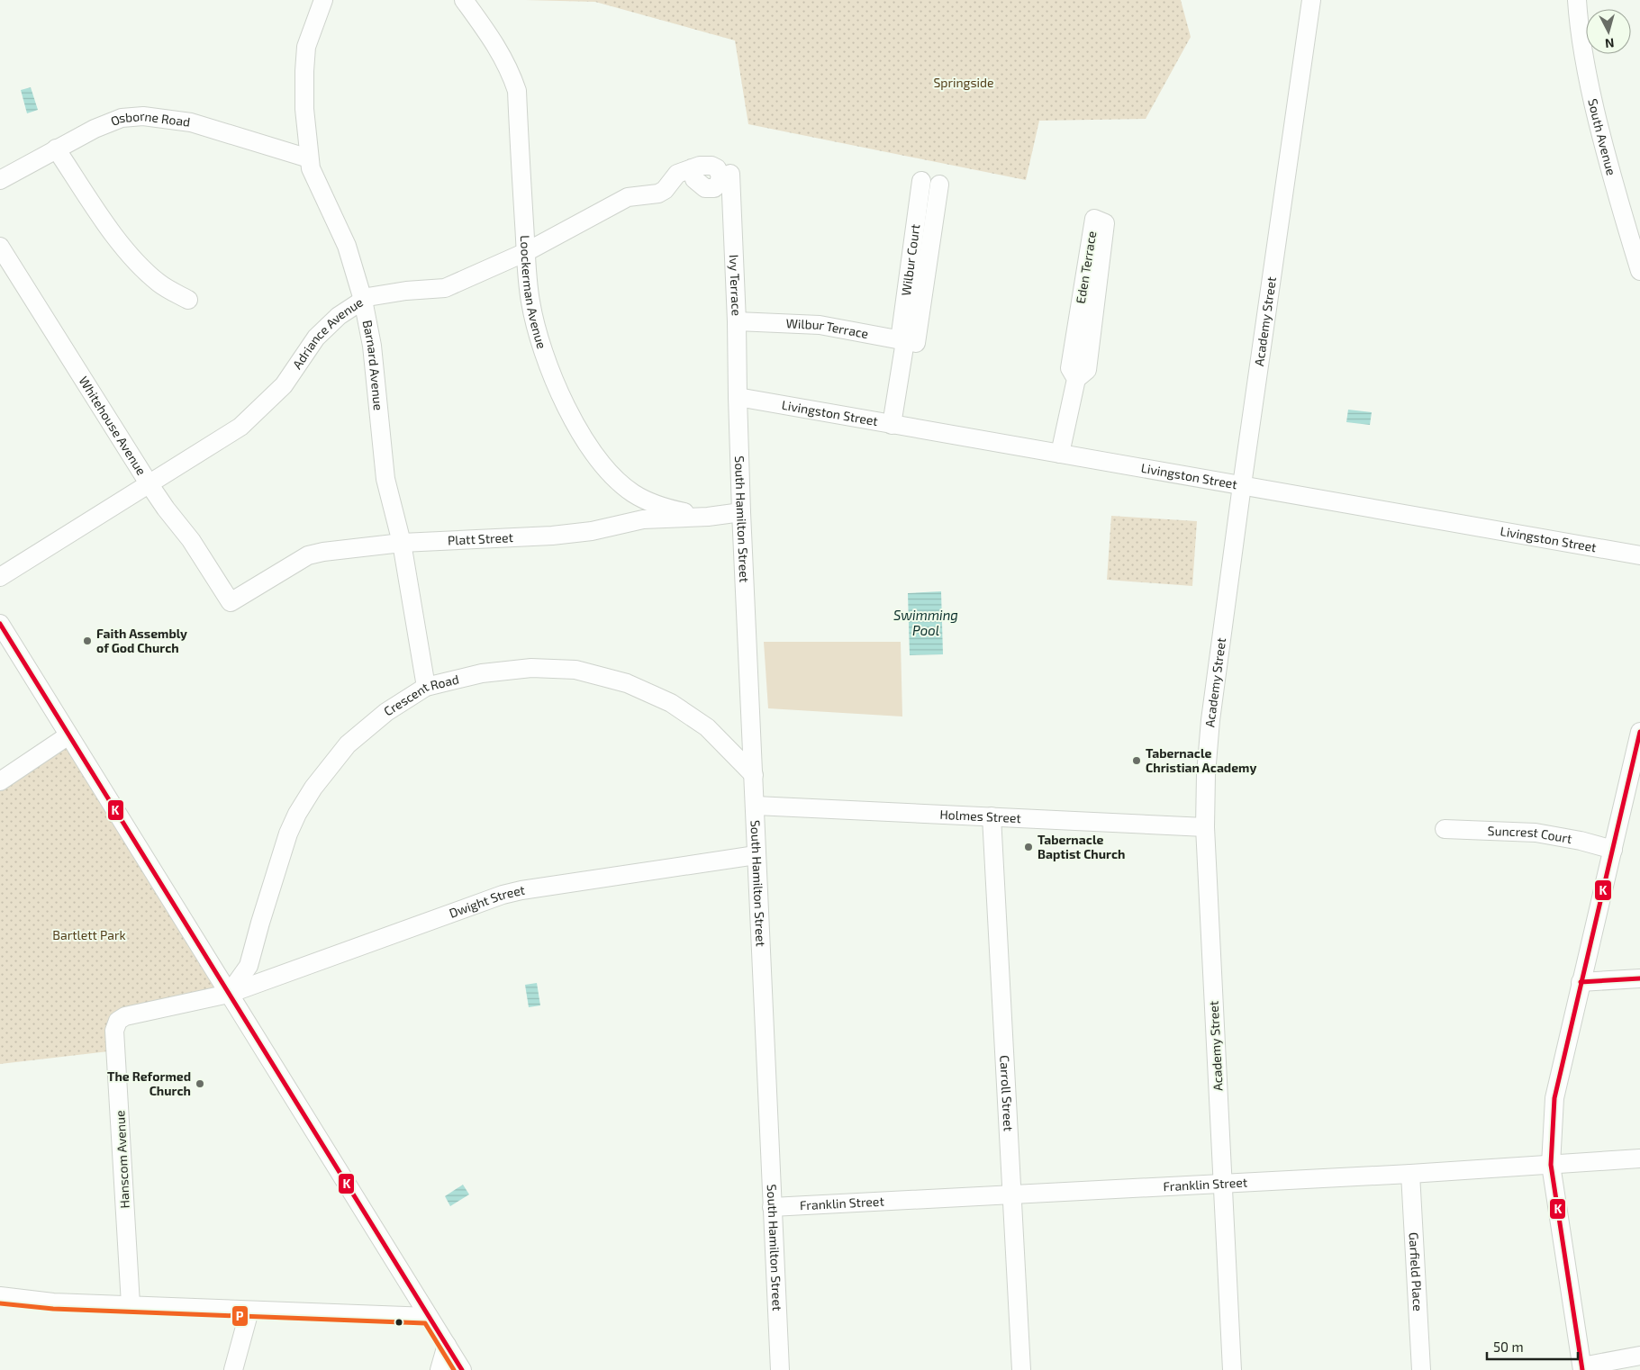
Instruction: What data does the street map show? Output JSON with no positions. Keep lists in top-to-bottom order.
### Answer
{
  "streets": {
    "street": [
      "Osborne Road",
      "South Avenue",
      "Wilbur Court",
      "Eden Terrace",
      "Ivy Terrace",
      "Loockerman Avenue",
      "Academy Street",
      "Wilbur Terrace",
      "Adriance Avenue",
      "Barnard Avenue",
      "Livingston Street",
      "Whitehouse Avenue",
      "South Hamilton Street",
      "Platt Street",
      "Crescent Road",
      "Holmes Street",
      "Suncrest Court",
      "Dwight Street",
      "Carroll Street",
      "Hanscom Avenue",
      "Franklin Street",
      "Garfield Place"
    ]
  },
  "crossings": [
    ["Osborne Road", "Barnard Avenue"],
    ["Wilbur Court", "Wilbur Terrace"],
    ["Wilbur Court", "Livingston Street"],
    ["Eden Terrace", "Livingston Street"],
    ["Ivy Terrace", "Wilbur Terrace"],
    ["Ivy Terrace", "Livingston Street"],
    ["Ivy Terrace", "South Hamilton Street"],
    ["Loockerman Avenue", "Adriance Avenue"],
    ["Loockerman Avenue", "Platt Street"],
    ["Academy Street", "Livingston Street"],
    ["Academy Street", "Holmes Street"],
    ["Academy Street", "Franklin Street"],
    ["Adriance Avenue", "Barnard Avenue"],
    ["Adriance Avenue", "Whitehouse Avenue"],
    ["Barnard Avenue", "Platt Street"],
    ["Barnard Avenue", "Crescent Road"],
    ["Livingston Street", "South Hamilton Street"],
    ["Whitehouse Avenue", "Platt Street"],
    ["South Hamilton Street", "Platt Street"],
    ["South Hamilton Street", "Crescent Road"],
    ["South Hamilton Street", "Holmes Street"],
    ["South Hamilton Street", "Dwight Street"],
    ["South Hamilton Street", "Franklin Street"],
    ["Crescent Road", "Dwight Street"],
    ["Crescent Road", "Hanscom Avenue"],
    ["Holmes Street", "Carroll Street"],
    ["Dwight Street", "Hanscom Avenue"],
    ["Carroll Street", "Franklin Street"],
    ["Franklin Street", "Garfield Place"]
  ],
  "water": ["Swimming Pool"],
  "parks": ["Springside", "Bartlett Park"],
  "places": [
    "Faith Assembly of God Church",
    "Tabernacle Christian Academy",
    "Tabernacle Baptist Church",
    "The Reformed Church"
  ],
  "lines": ["transit line K", "transit line P"],
  "scale_bar": "50 m",
  "north": "bottom"
}
